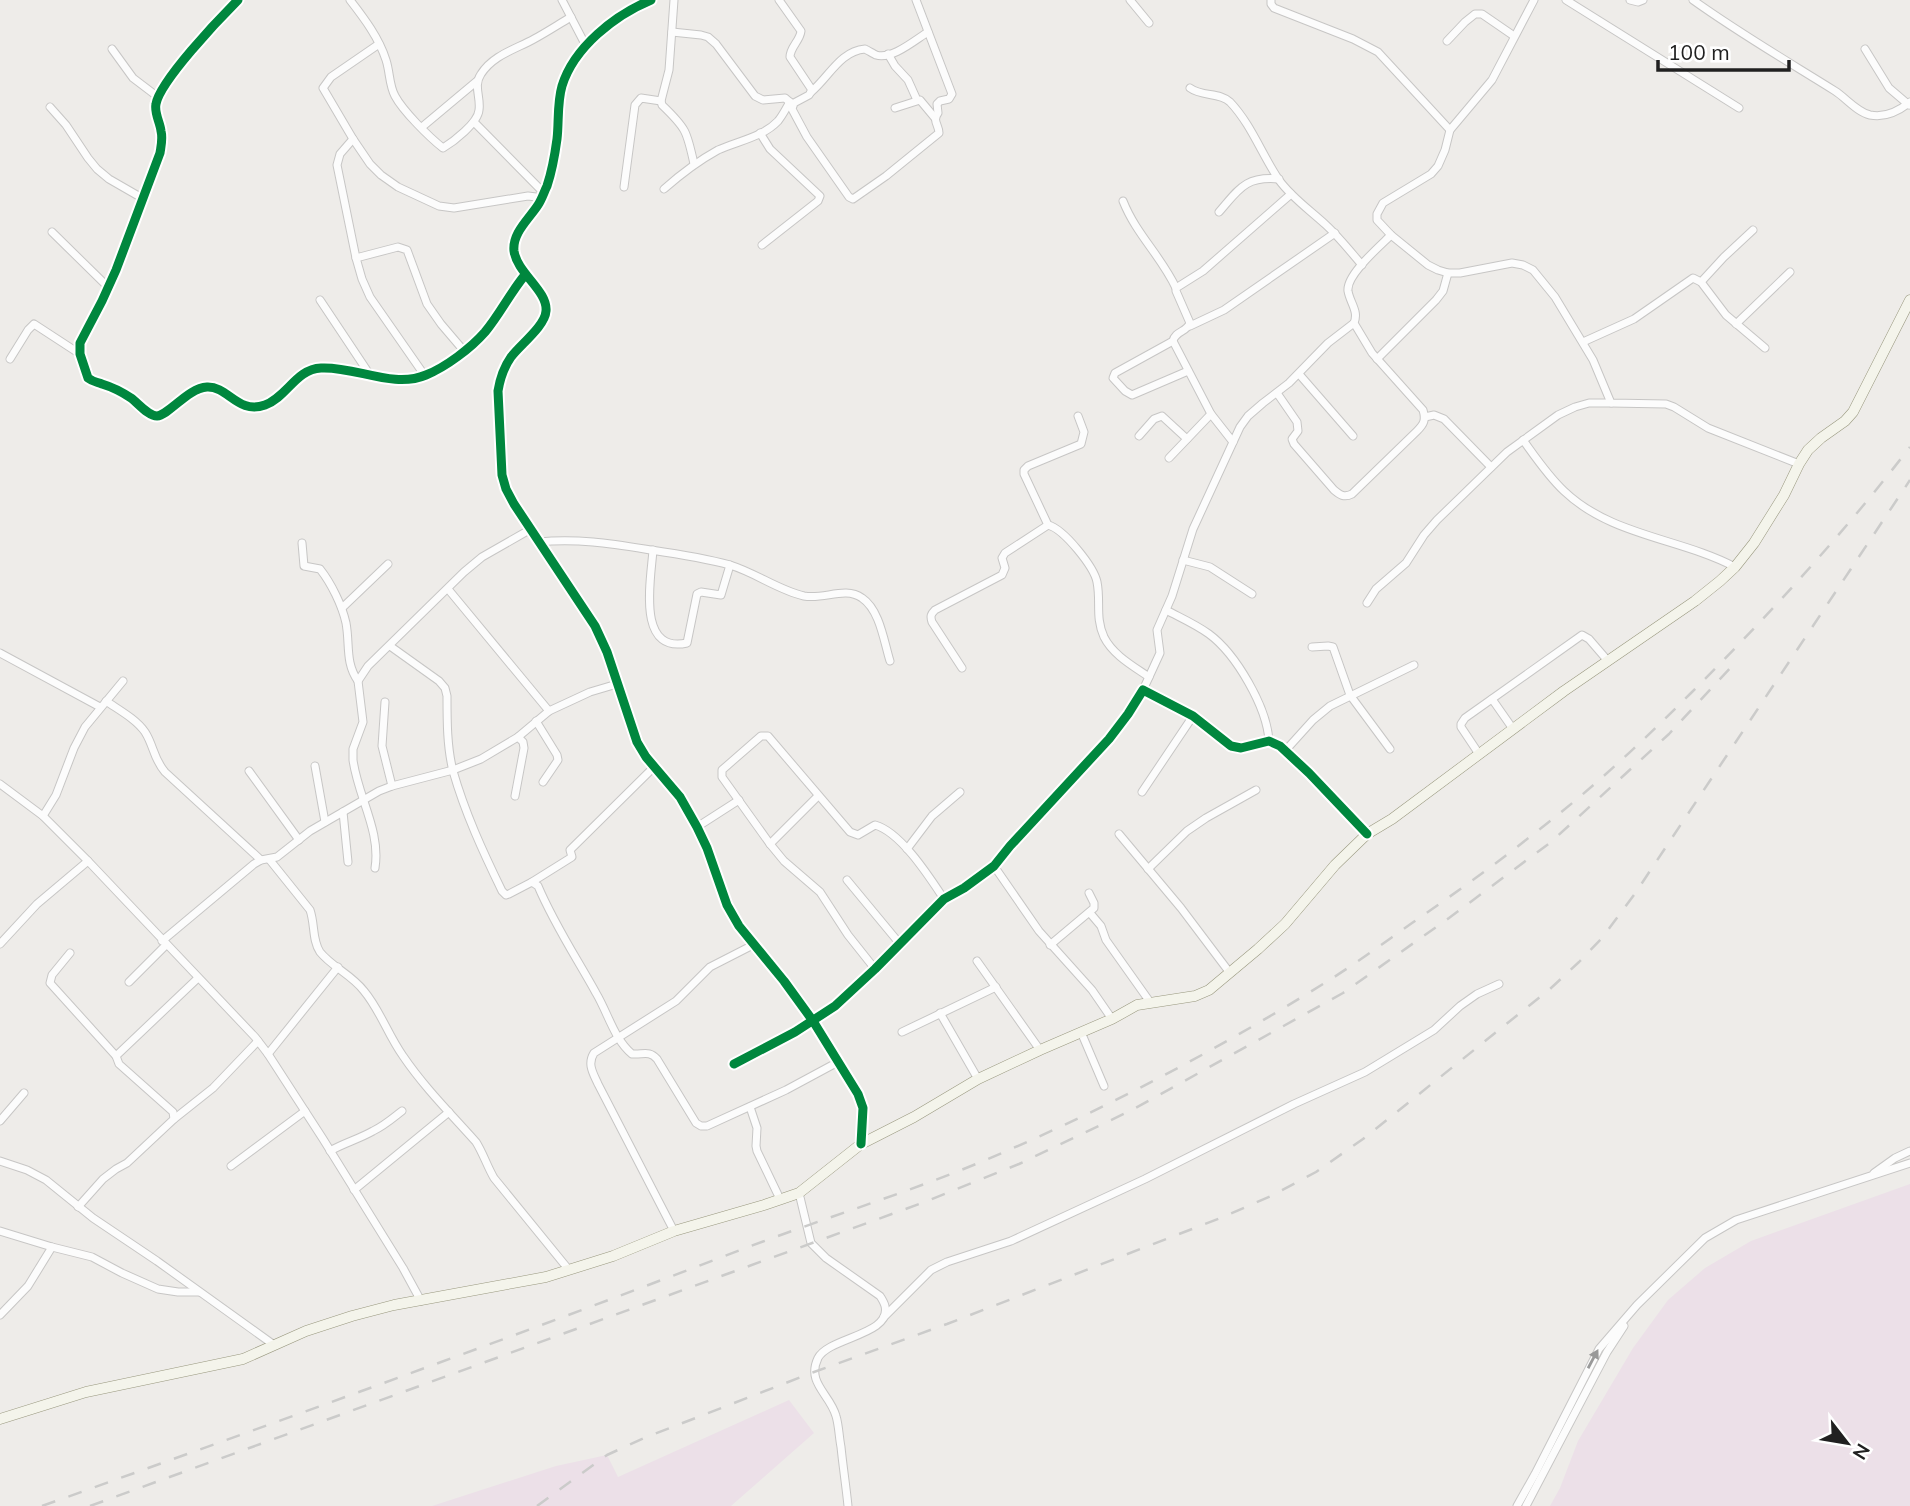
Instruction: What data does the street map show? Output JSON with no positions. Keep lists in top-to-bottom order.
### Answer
{
  "scale_bar": "100 m",
  "north": "bottom right"
}
